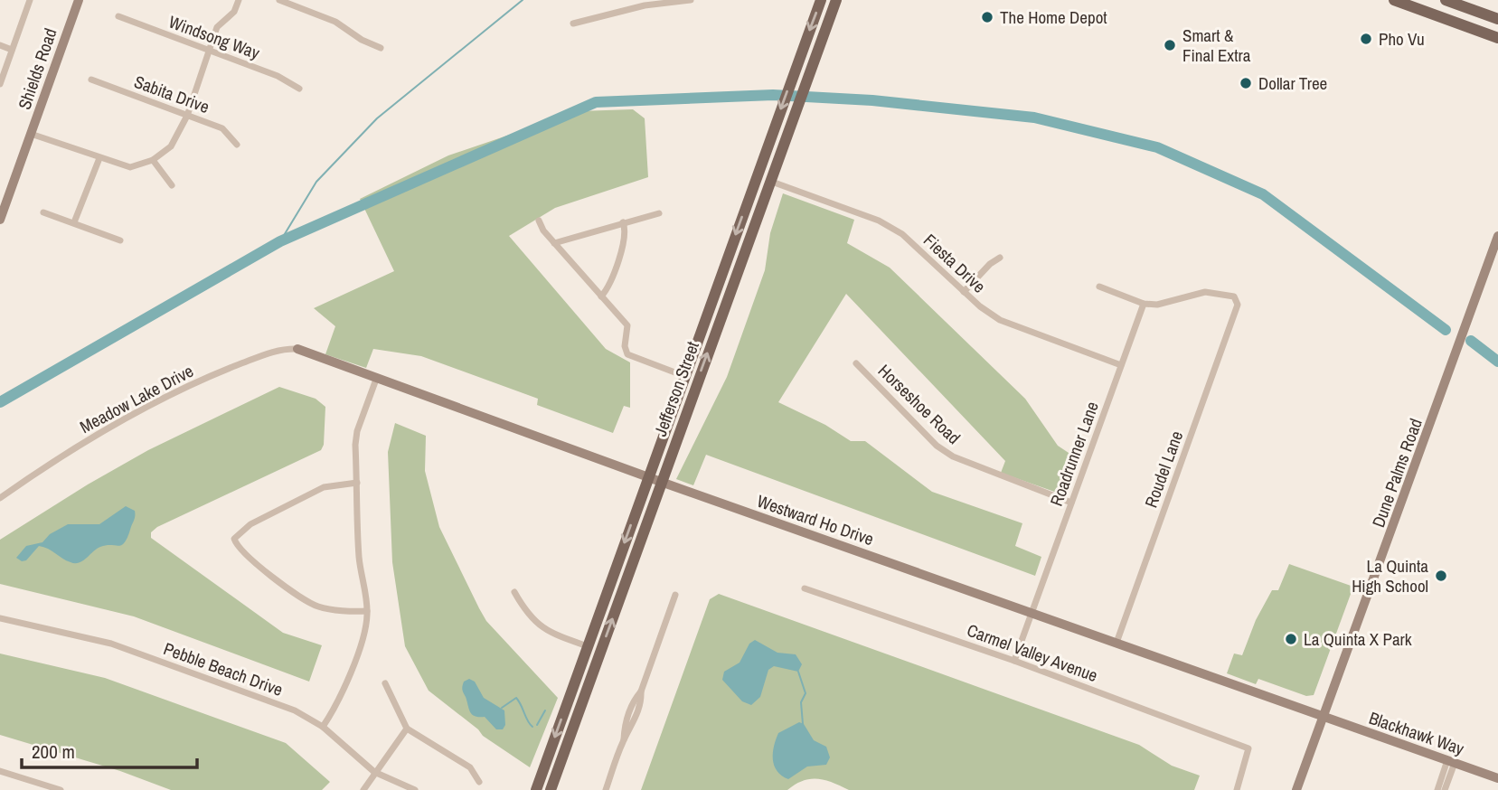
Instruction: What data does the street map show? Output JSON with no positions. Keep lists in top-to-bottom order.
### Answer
{
  "streets": {
    "main road": ["Jefferson Street"],
    "street": [
      "Windsong Way",
      "Shields Road",
      "Sabita Drive",
      "Fiesta Drive",
      "Meadow Lake Drive",
      "Horseshoe Road",
      "Roadrunner Lane",
      "Roudel Lane",
      "Dune Palms Road",
      "Westward Ho Drive",
      "Carmel Valley Avenue",
      "Pebble Beach Drive",
      "Blackhawk Way"
    ]
  },
  "crossings": [
    ["Fiesta Drive", "Jefferson Street"],
    ["Fiesta Drive", "Roadrunner Lane"],
    ["Jefferson Street", "Westward Ho Drive"],
    ["Meadow Lake Drive", "Westward Ho Drive"],
    ["Horseshoe Road", "Roadrunner Lane"],
    ["Roadrunner Lane", "Roudel Lane"],
    ["Roadrunner Lane", "Westward Ho Drive"],
    ["Roadrunner Lane", "Carmel Valley Avenue"],
    ["Roudel Lane", "Westward Ho Drive"],
    ["Dune Palms Road", "Westward Ho Drive"],
    ["Dune Palms Road", "Blackhawk Way"],
    ["Westward Ho Drive", "Blackhawk Way"]
  ],
  "places": [
    "The Home Depot",
    "Pho Vu",
    "Smart & Final Extra",
    "Dollar Tree",
    "La Quinta High School",
    "La Quinta X Park"
  ],
  "scale_bar": "200 m"
}
